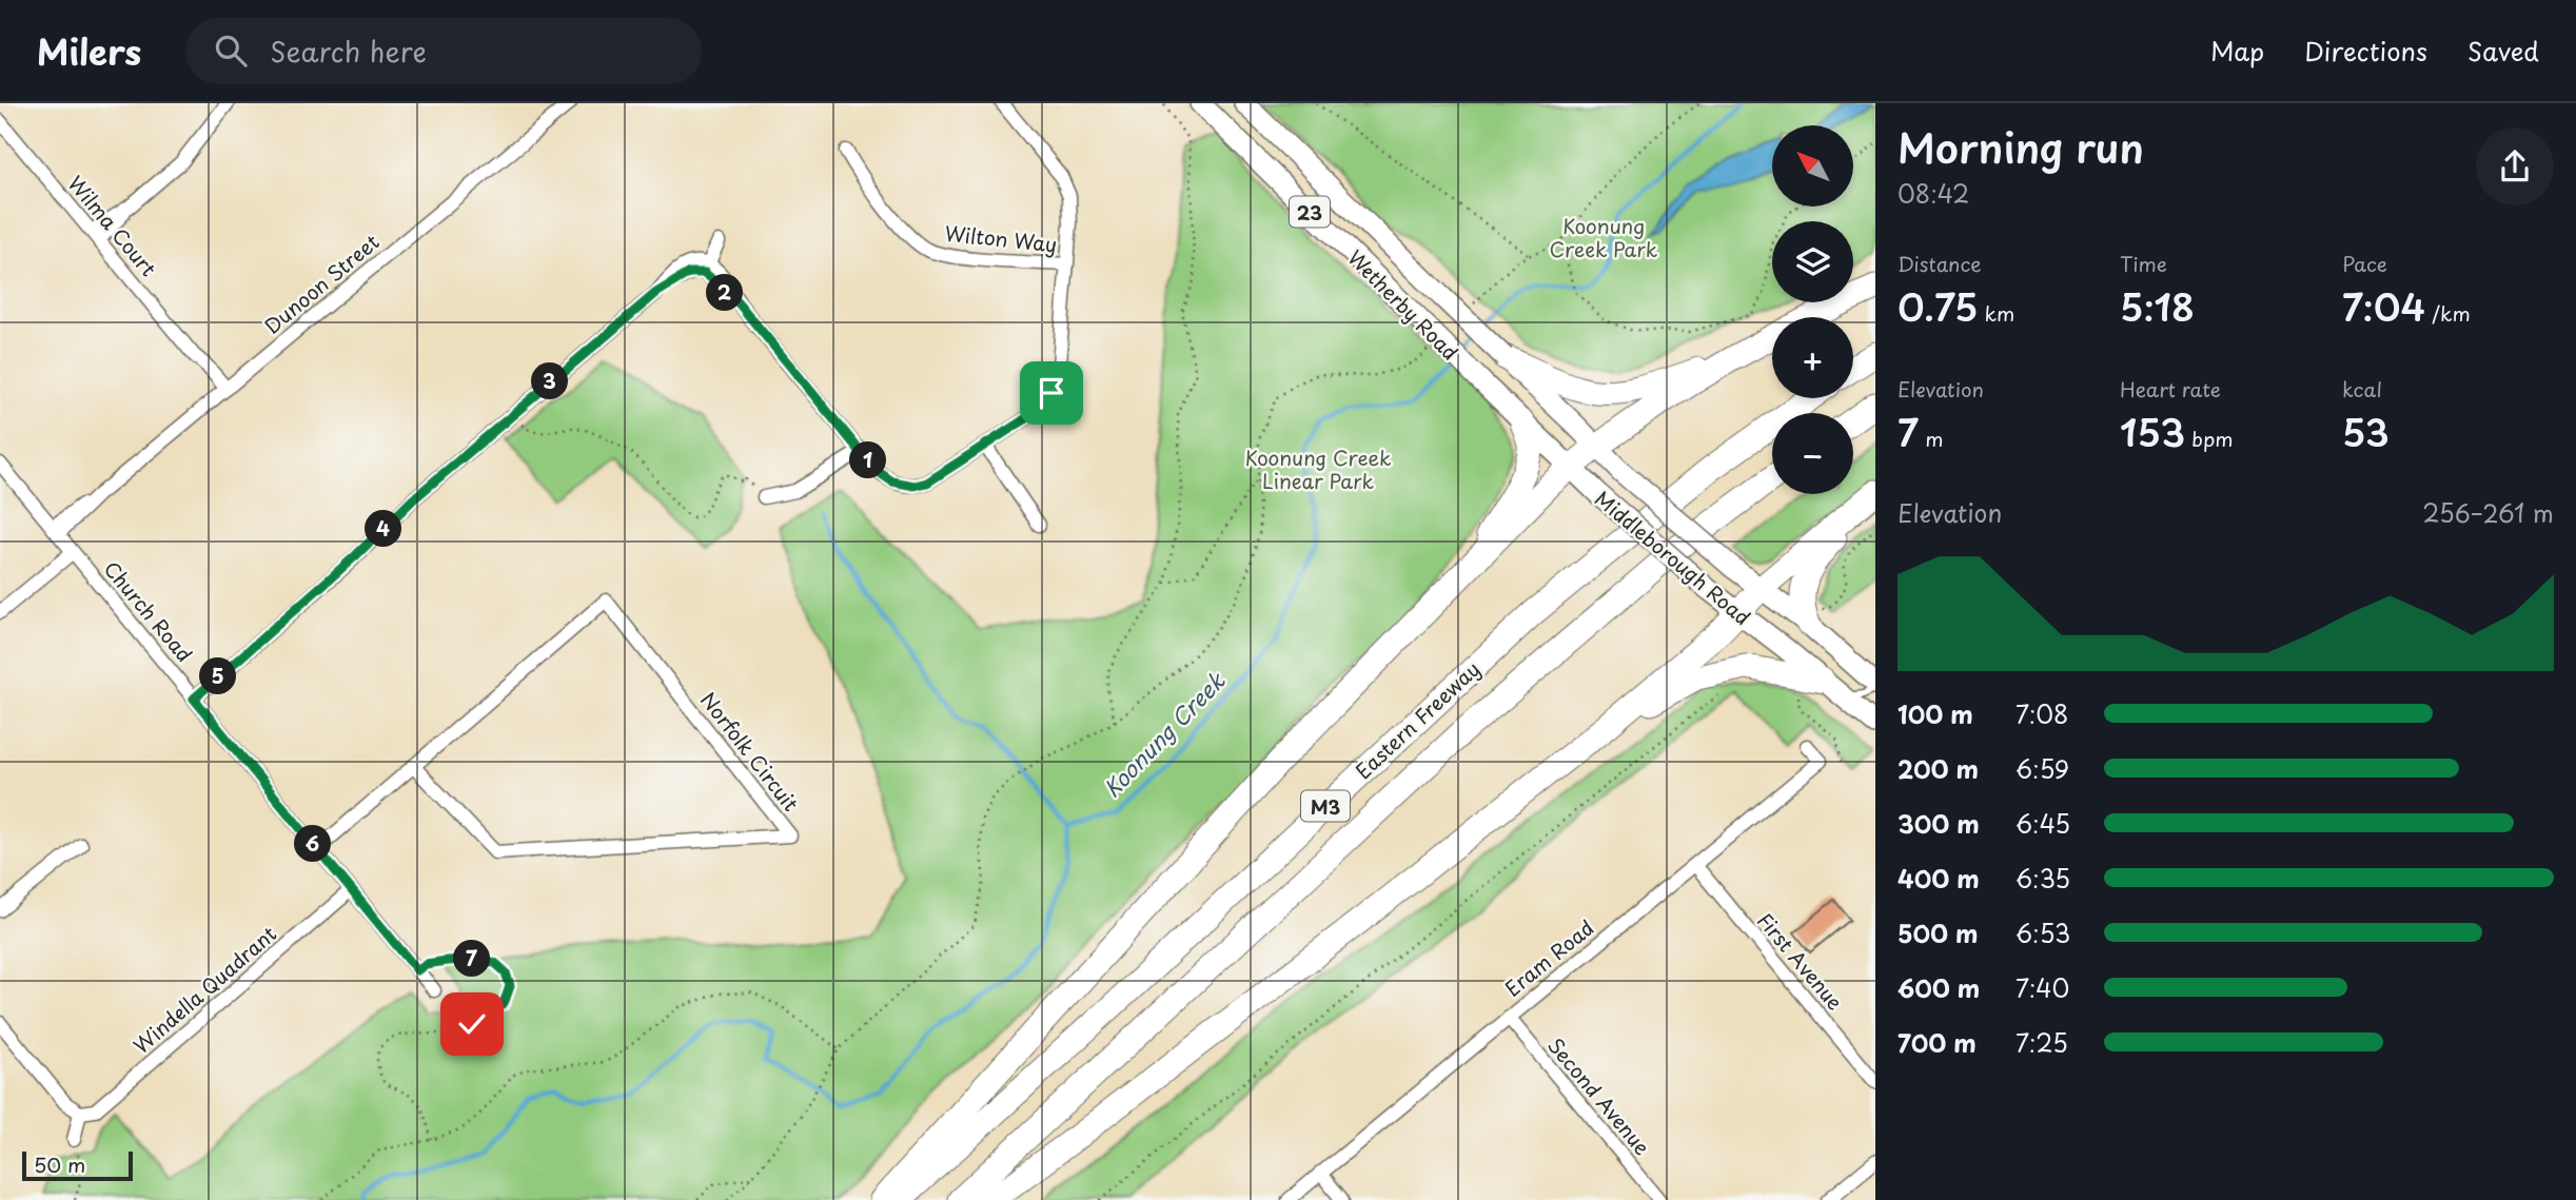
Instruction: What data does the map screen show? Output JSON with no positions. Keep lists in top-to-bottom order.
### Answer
{
  "streets": {
    "highway": ["Eastern Freeway", "M3"],
    "main road": ["23", "Wetherby Road", "Middleborough Road"],
    "street": [
      "Wilma Court",
      "Wilton Way",
      "Dunoon Street",
      "Church Road",
      "Norfolk Circuit",
      "Eram Road",
      "First Avenue",
      "Windella Quadrant",
      "Second Avenue"
    ]
  },
  "crossings": [
    ["Wilma Court", "Dunoon Street"],
    ["Dunoon Street", "Church Road"],
    ["Wetherby Road", "Middleborough Road"],
    ["Church Road", "Norfolk Circuit"],
    ["Church Road", "Windella Quadrant"],
    ["Eram Road", "First Avenue"],
    ["Eram Road", "Second Avenue"]
  ],
  "water": ["Koonung Creek"],
  "parks": ["Koonung Creek Park", "Koonung Creek Linear Park"],
  "scale_bar": "50 m",
  "north": "top left",
  "page": {
    "header": "Milers",
    "search": "Search here",
    "nav": ["Map", "Directions", "Saved"],
    "heading": ["Morning run", "08:42"],
    "map_buttons": ["+", "−"],
    "stats": [
      ["Distance", "0.75 km"],
      ["Time", "5:18"],
      ["Pace", "7:04 /km"],
      ["Elevation", "7 m"],
      ["Heart rate", "153 bpm"],
      ["kcal", "53"]
    ],
    "pins": [
      "2",
      "3",
      "1",
      "4",
      "5",
      "6",
      "7"
    ],
    "chart": ["Elevation", "256–261 m"],
    "list": [
      {
        "name": "100 m",
        "note": "7:08"
      },
      {
        "name": "200 m",
        "note": "6:59"
      },
      {
        "name": "300 m",
        "note": "6:45"
      },
      {
        "name": "400 m",
        "note": "6:35"
      },
      {
        "name": "500 m",
        "note": "6:53"
      },
      {
        "name": "600 m",
        "note": "7:40"
      },
      {
        "name": "700 m",
        "note": "7:25"
      }
    ],
    "scale": "50 m"
  }
}
